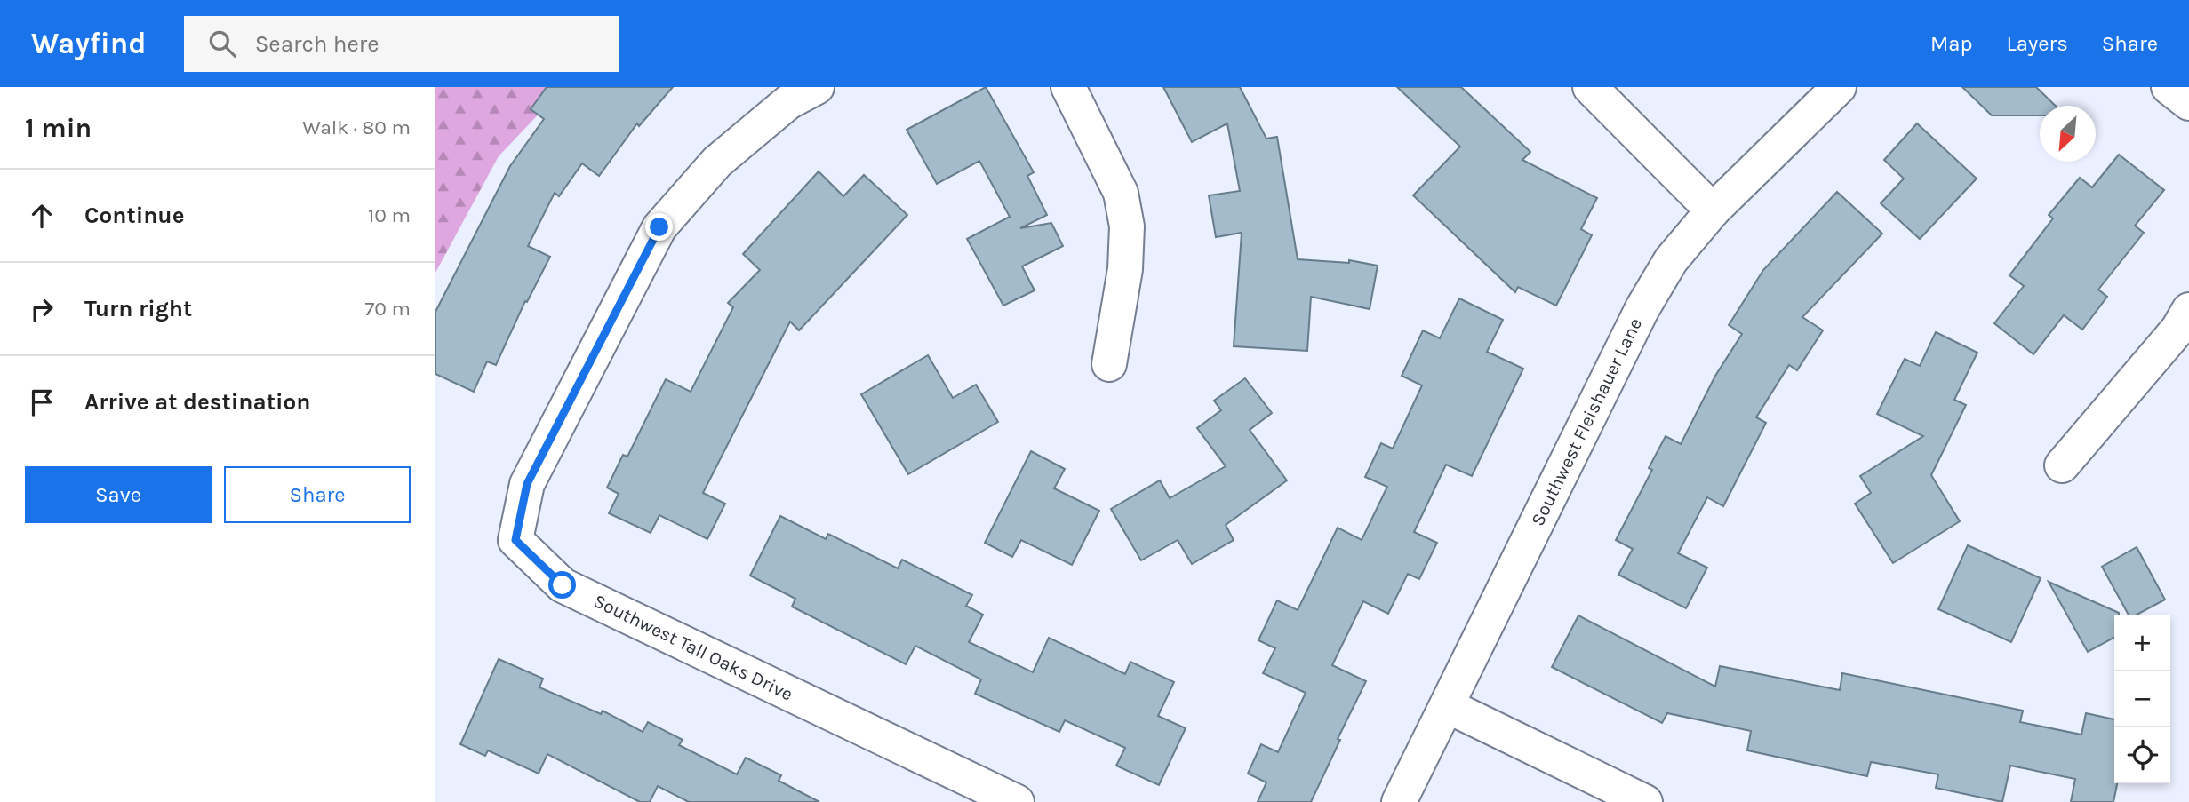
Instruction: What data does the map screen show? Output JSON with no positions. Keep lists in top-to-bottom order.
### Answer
{
  "streets": {
    "street": ["Southwest Fleishauer Lane", "Southwest Tall Oaks Drive"]
  },
  "north": "bottom left",
  "page": {
    "header": "Wayfind",
    "search": "Search here",
    "nav": ["Map", "Layers", "Share"],
    "heading": ["1 min", "Walk · 80 m"],
    "list": [
      ["Continue", "10 m"],
      ["Turn right", "70 m"],
      "Arrive at destination"
    ],
    "buttons": ["Save", "Share"],
    "map_buttons": ["+", "−"]
  }
}
